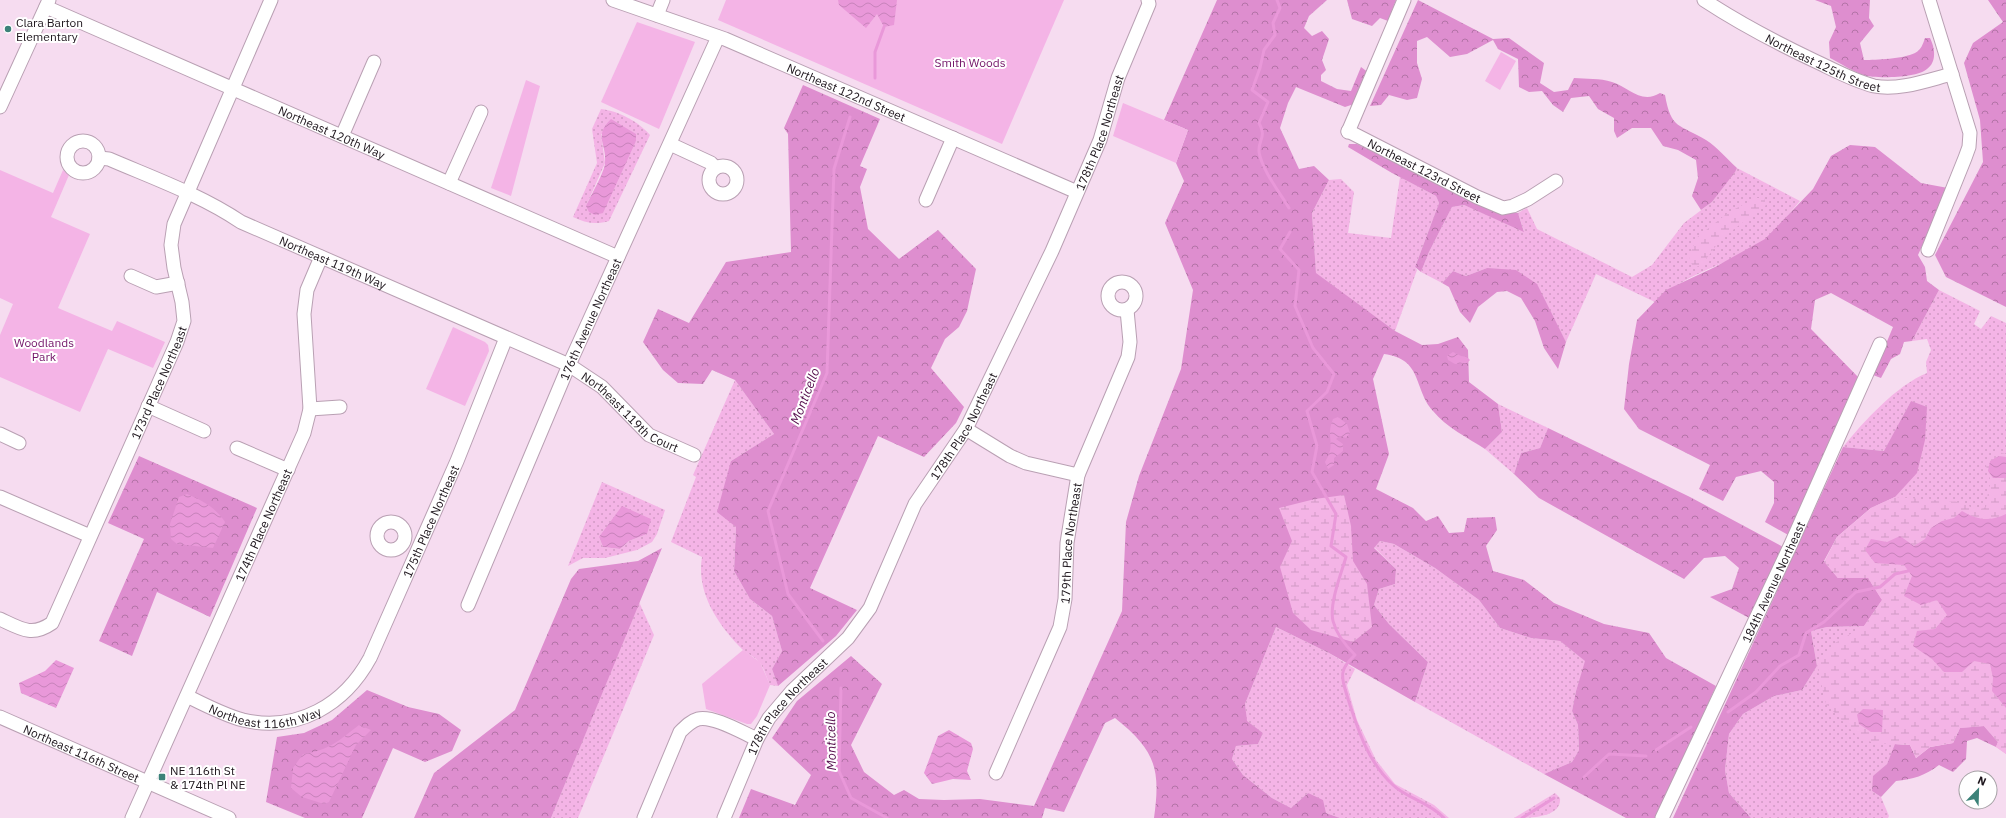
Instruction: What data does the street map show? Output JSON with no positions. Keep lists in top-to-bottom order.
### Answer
{
  "streets": {
    "street": [
      "Northeast 125th Street",
      "Northeast 122nd Street",
      "Northeast 120th Way",
      "178th Place Northeast",
      "Northeast 123rd Street",
      "Northeast 119th Way",
      "176th Avenue Northeast",
      "173rd Place Northeast",
      "Northeast 119th Court",
      "175th Place Northeast",
      "174th Place Northeast",
      "179th Place Northeast",
      "184th Avenue Northeast",
      "Northeast 116th Way",
      "Northeast 116th Street"
    ]
  },
  "crossings": [
    ["Northeast 122nd Street", "178th Place Northeast"],
    ["Northeast 122nd Street", "176th Avenue Northeast"],
    ["Northeast 120th Way", "176th Avenue Northeast"],
    ["Northeast 120th Way", "173rd Place Northeast"],
    ["Northeast 119th Way", "176th Avenue Northeast"],
    ["Northeast 119th Way", "173rd Place Northeast"],
    ["Northeast 119th Way", "Northeast 119th Court"],
    ["Northeast 119th Way", "175th Place Northeast"],
    ["Northeast 119th Way", "174th Place Northeast"],
    ["176th Avenue Northeast", "Northeast 119th Court"],
    ["175th Place Northeast", "Northeast 116th Way"],
    ["174th Place Northeast", "Northeast 116th Way"],
    ["174th Place Northeast", "Northeast 116th Street"]
  ],
  "water": ["Monticello"],
  "parks": ["Smith Woods", "Woodlands Park"],
  "places": {
    "other": ["Clara Barton Elementary"],
    "transit": ["NE 116th St & 174th Pl NE"]
  },
  "north": "top right"
}
